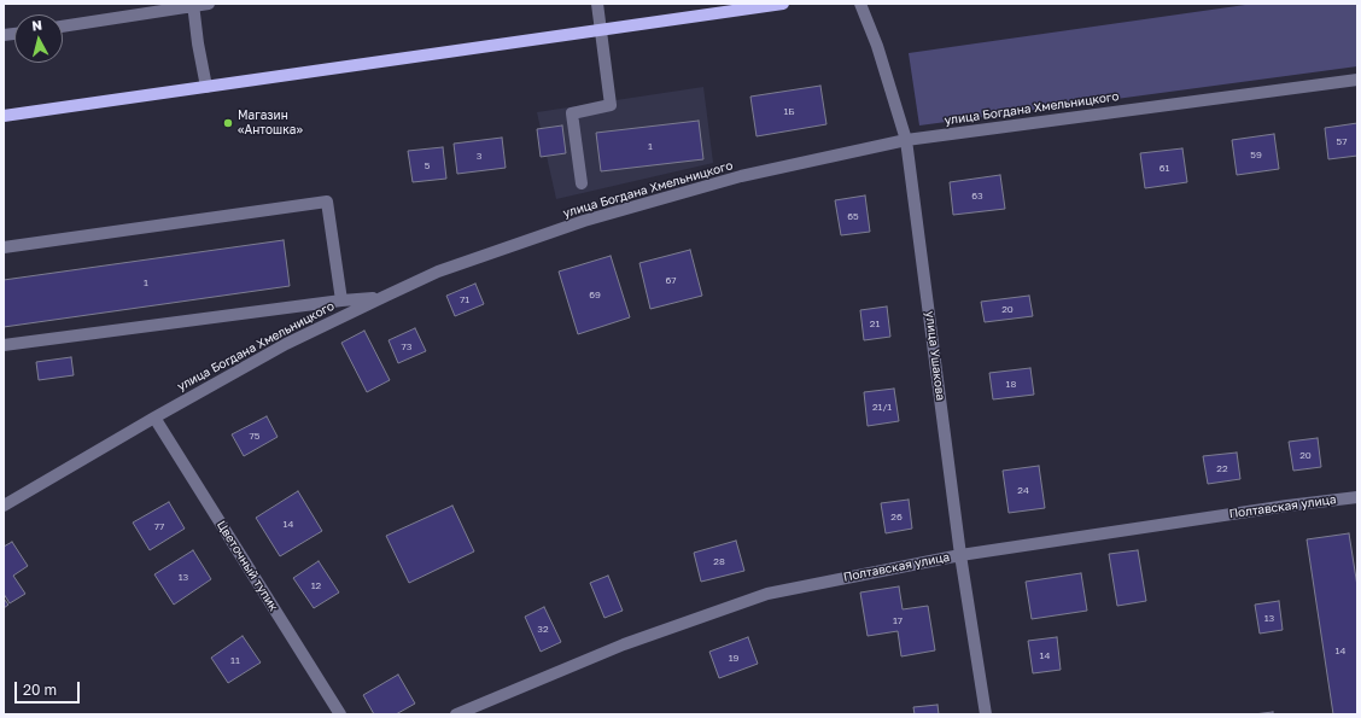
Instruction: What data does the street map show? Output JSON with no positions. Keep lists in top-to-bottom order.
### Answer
{
  "streets": {
    "street": [
      "улица Богдана Хмельницкого",
      "улица Ушакова",
      "Полтавская улица",
      "Цветочный тупик"
    ]
  },
  "crossings": [
    ["улица Богдана Хмельницкого", "улица Ушакова"],
    ["улица Богдана Хмельницкого", "Цветочный тупик"],
    ["улица Ушакова", "Полтавская улица"]
  ],
  "places": ["Магазин «Антошка»"],
  "house_numbers": [
    "1Б",
    "57",
    "1",
    "59",
    "3",
    "5",
    "61",
    "63",
    "65",
    "67",
    "1",
    "69",
    "71",
    "20",
    "21",
    "73",
    "18",
    "21/1",
    "75",
    "20",
    "22",
    "24",
    "26",
    "14",
    "77",
    "28",
    "13",
    "12",
    "13",
    "17",
    "32",
    "14",
    "14",
    "19",
    "11"
  ],
  "scale_bar": "20 m",
  "north": "top"
}
